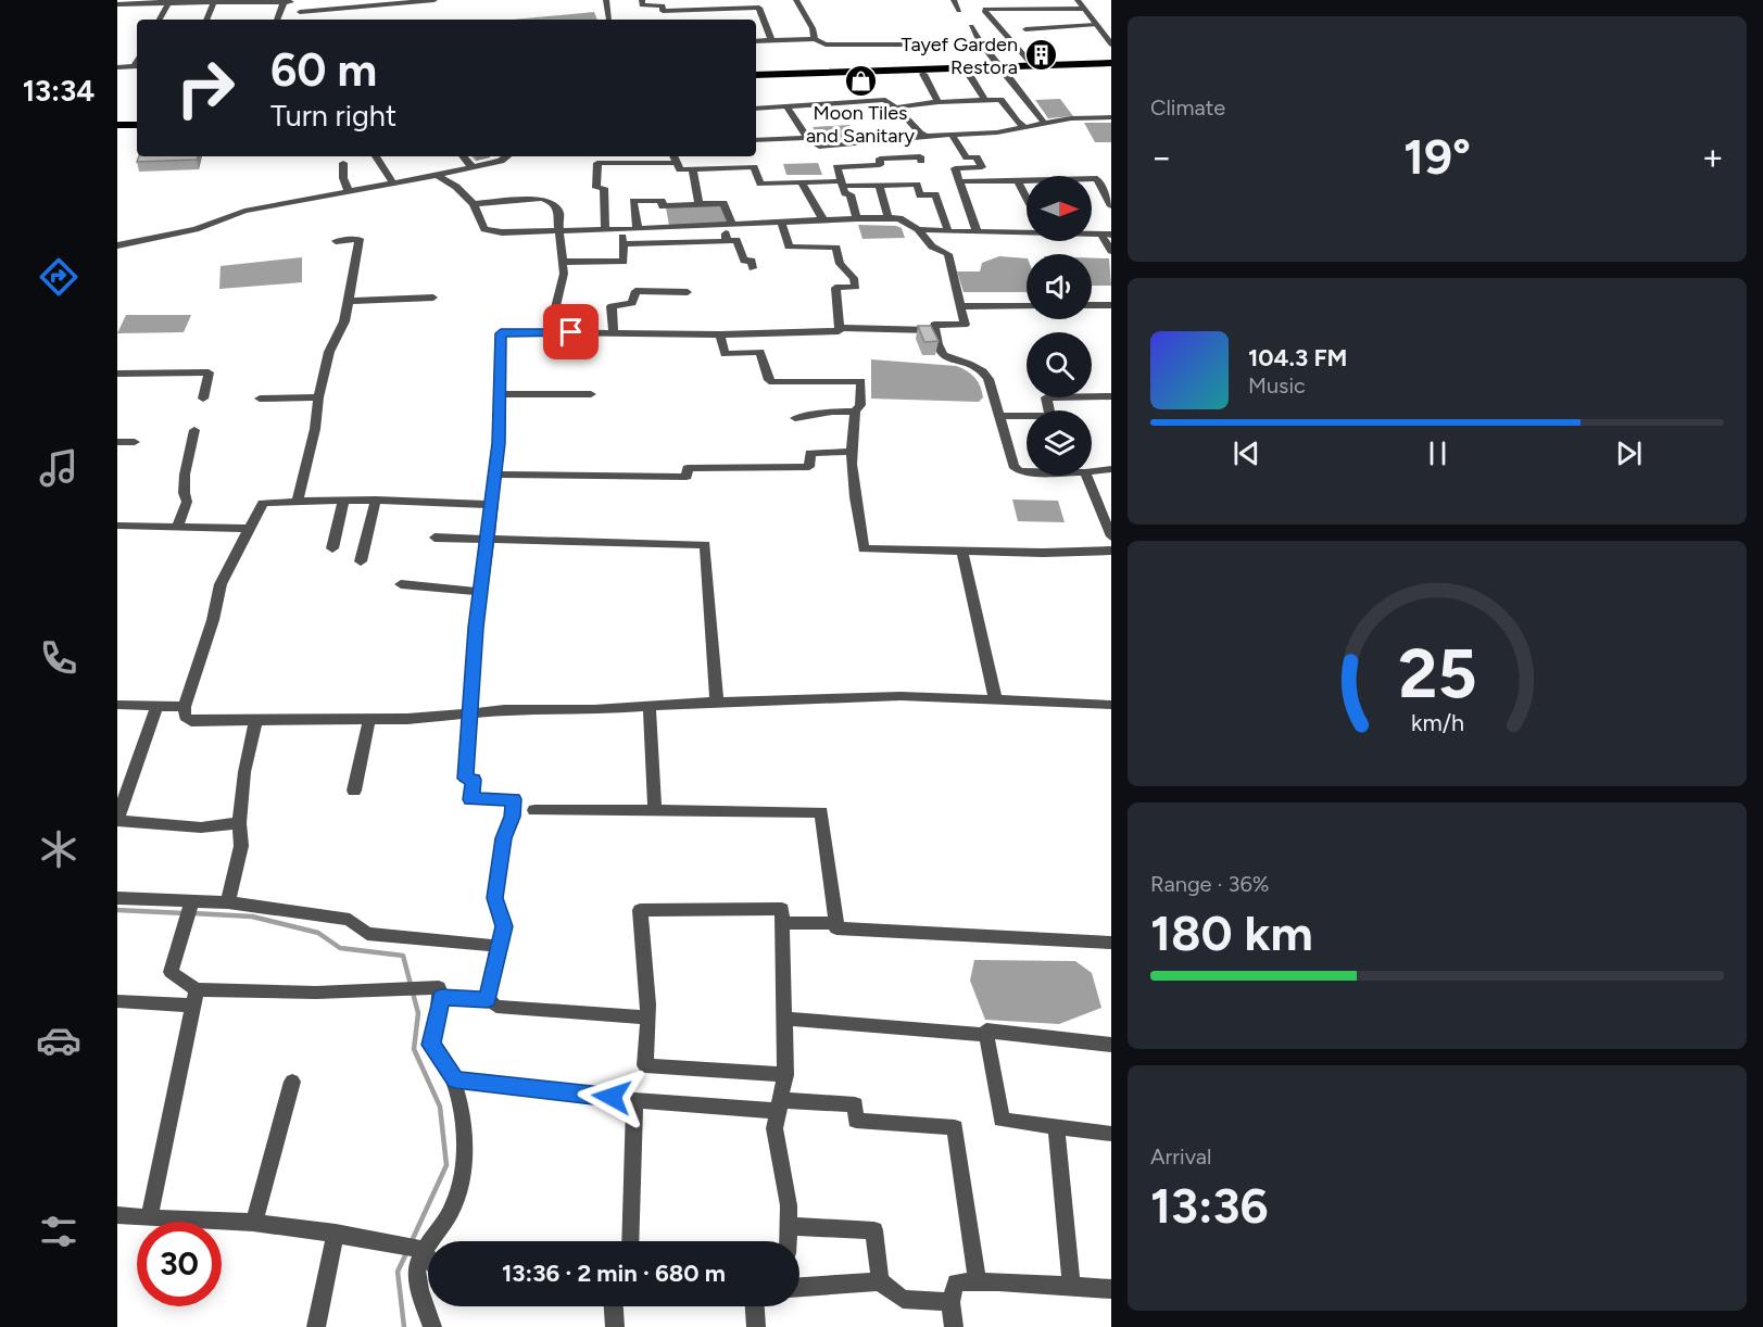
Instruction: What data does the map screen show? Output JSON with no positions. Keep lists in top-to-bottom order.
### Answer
{
  "places": {
    "building": ["Tayef Garden Restora"],
    "shop": ["Moon Tiles and Sanitary"]
  },
  "north": "right",
  "page": {
    "tabs": "13:34",
    "tile": [
      "Climate",
      ["Range · 36%", "180 km"],
      ["Arrival", "13:36"]
    ],
    "turn": ["60 m", "Turn right"],
    "heat": ["−", "19°", "+"],
    "song": ["104.3 FM", "Music"],
    "limit": "30",
    "trip": "13:36 · 2 min · 680 m",
    "gauge": ["25", "km/h"]
  }
}
